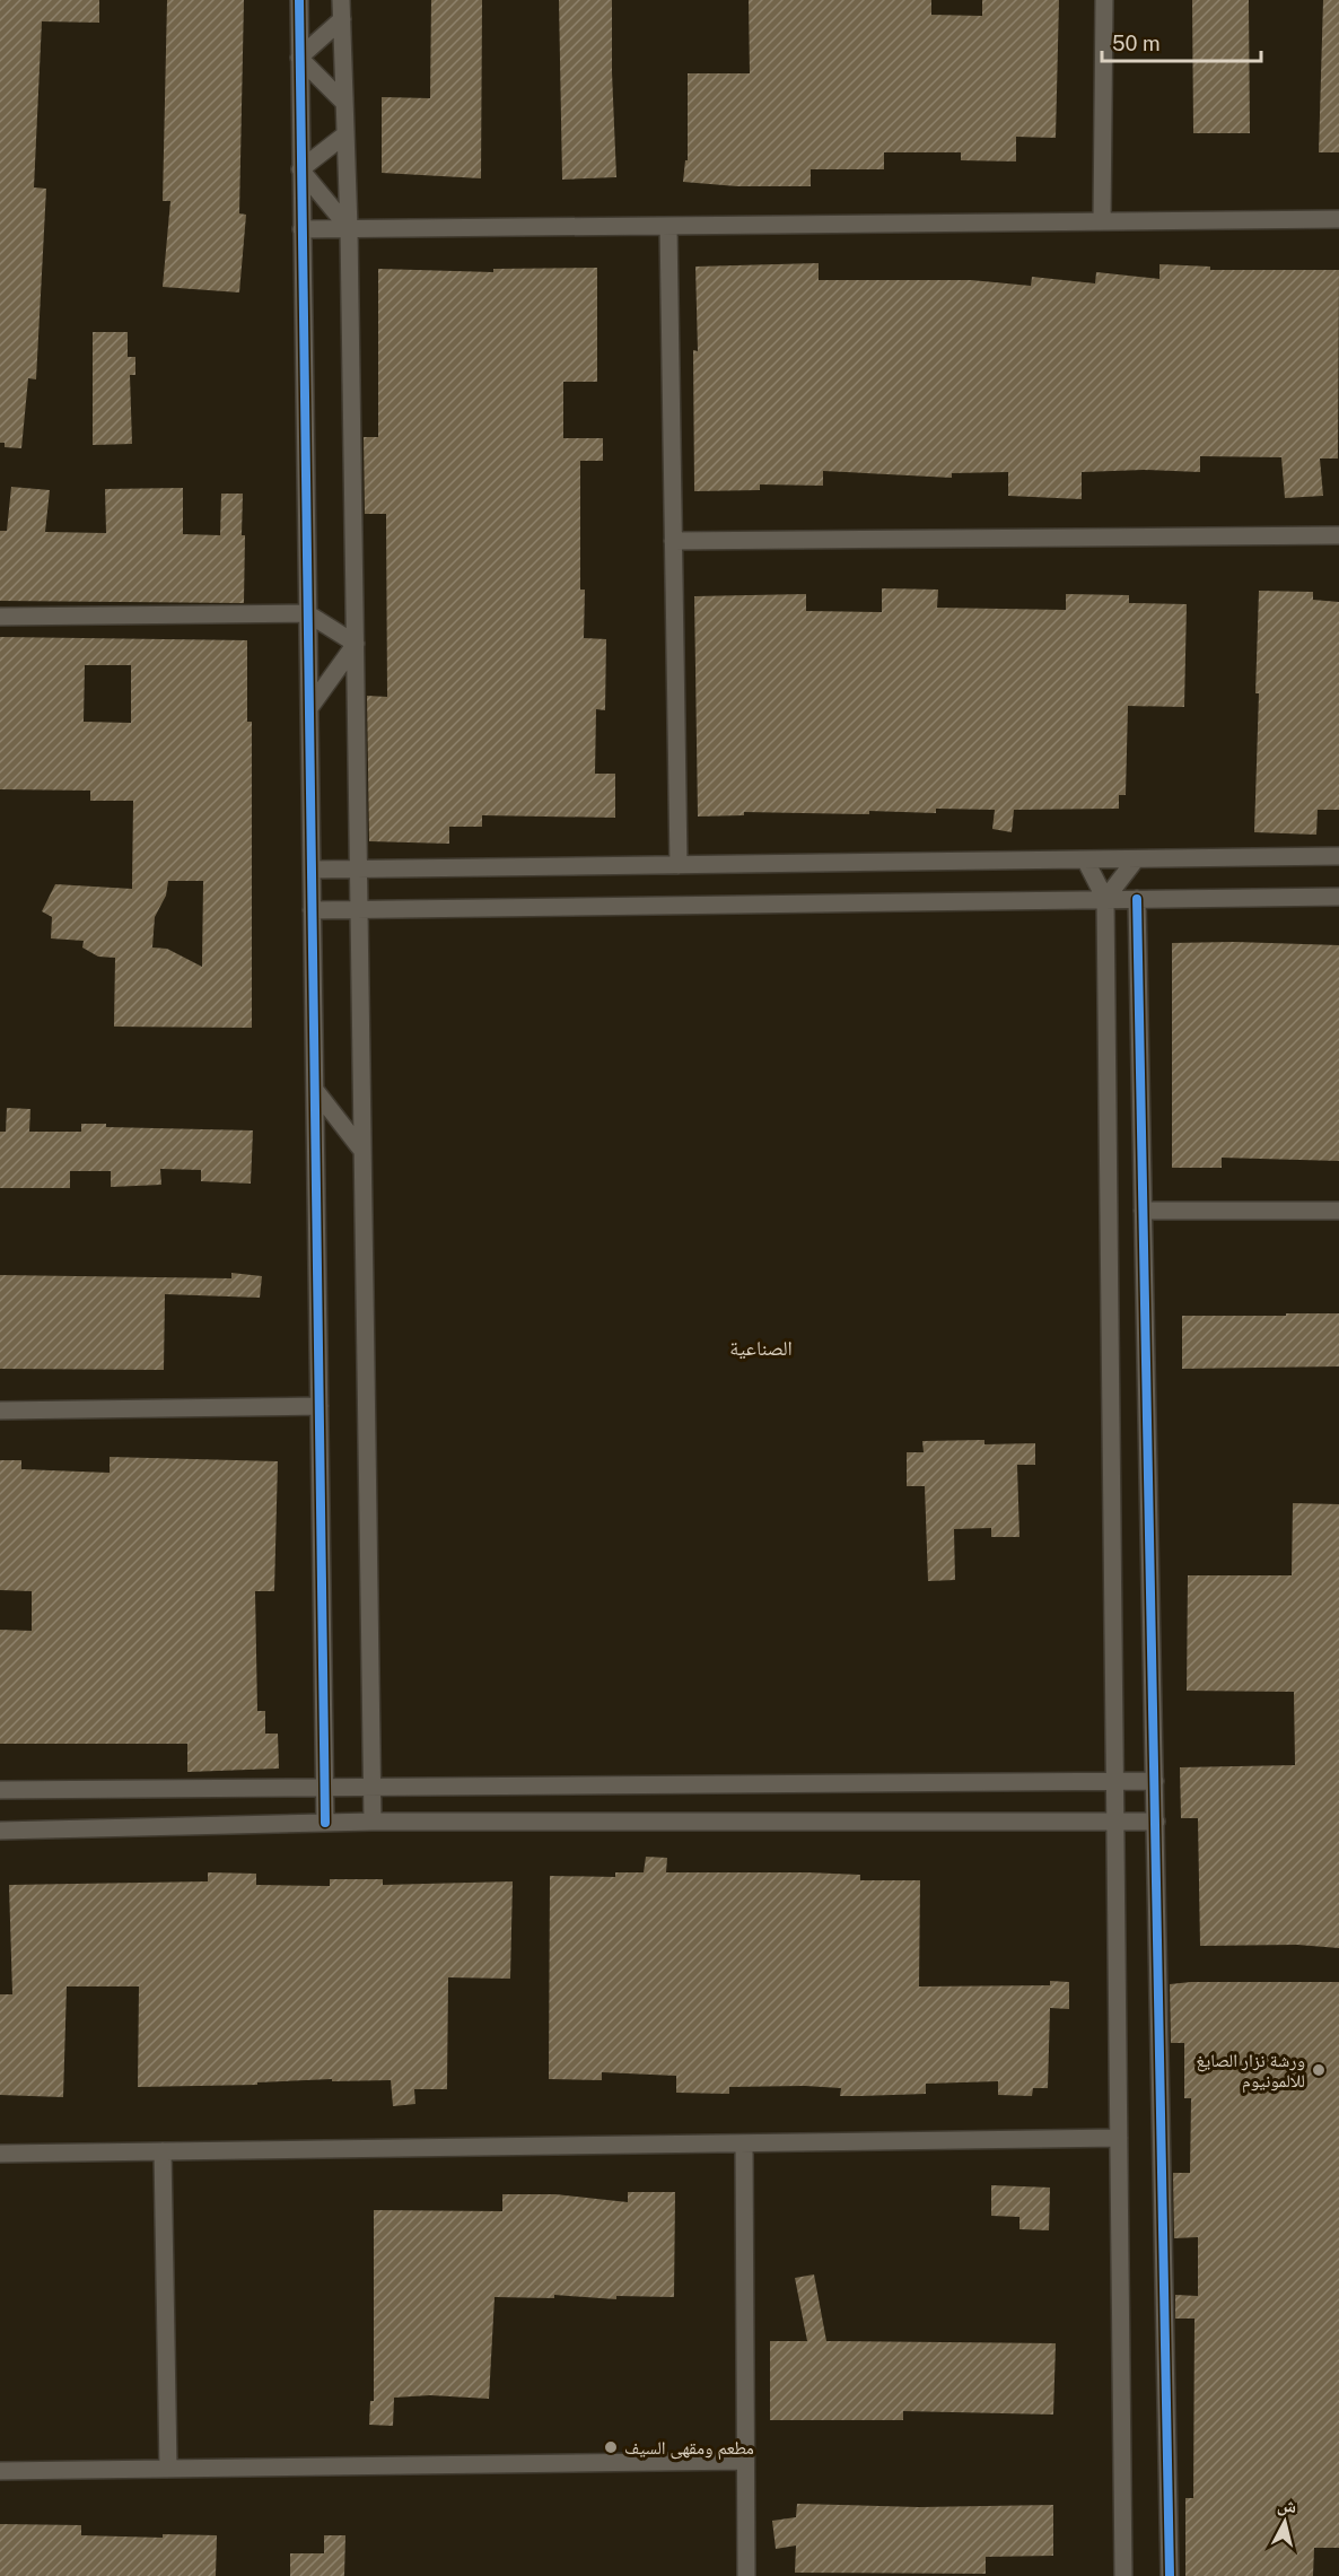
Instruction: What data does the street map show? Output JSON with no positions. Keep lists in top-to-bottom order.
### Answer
{
  "districts": ["الصناعية"],
  "places": ["ورشة نزار الصايغ للالمونيوم", "مطعم ومقهى السيف"],
  "scale_bar": "50 m",
  "north": "top"
}
